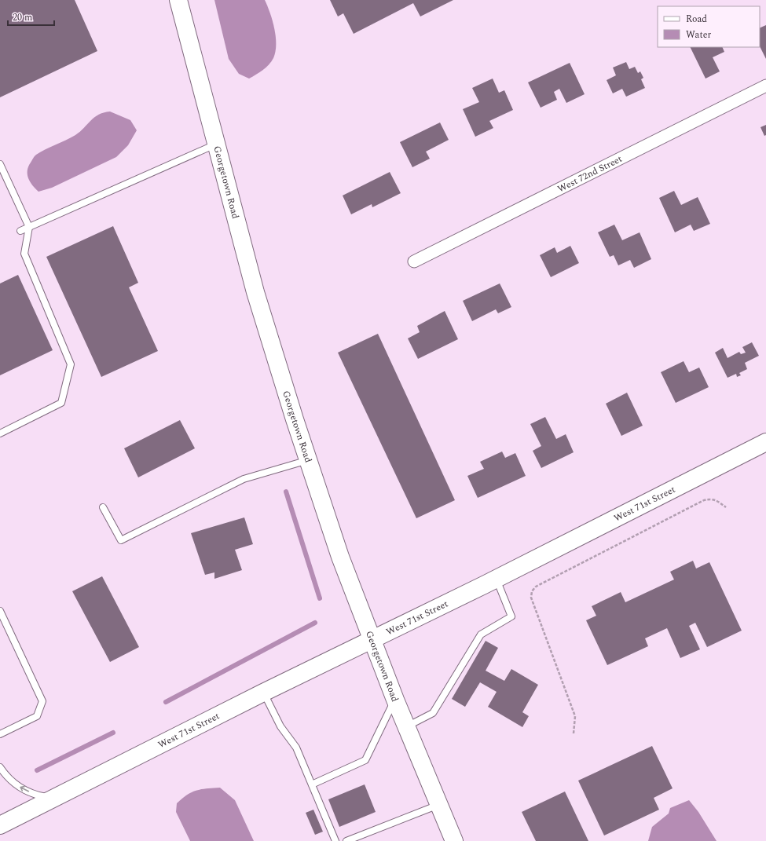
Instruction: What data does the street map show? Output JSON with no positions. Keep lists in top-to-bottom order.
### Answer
{
  "streets": {
    "main road": ["Georgetown Road", "West 71st Street"],
    "street": ["West 72nd Street"]
  },
  "crossings": [
    ["Georgetown Road", "West 71st Street"]
  ],
  "legend": ["Road", "Water"],
  "scale_bar": "20 m"
}
